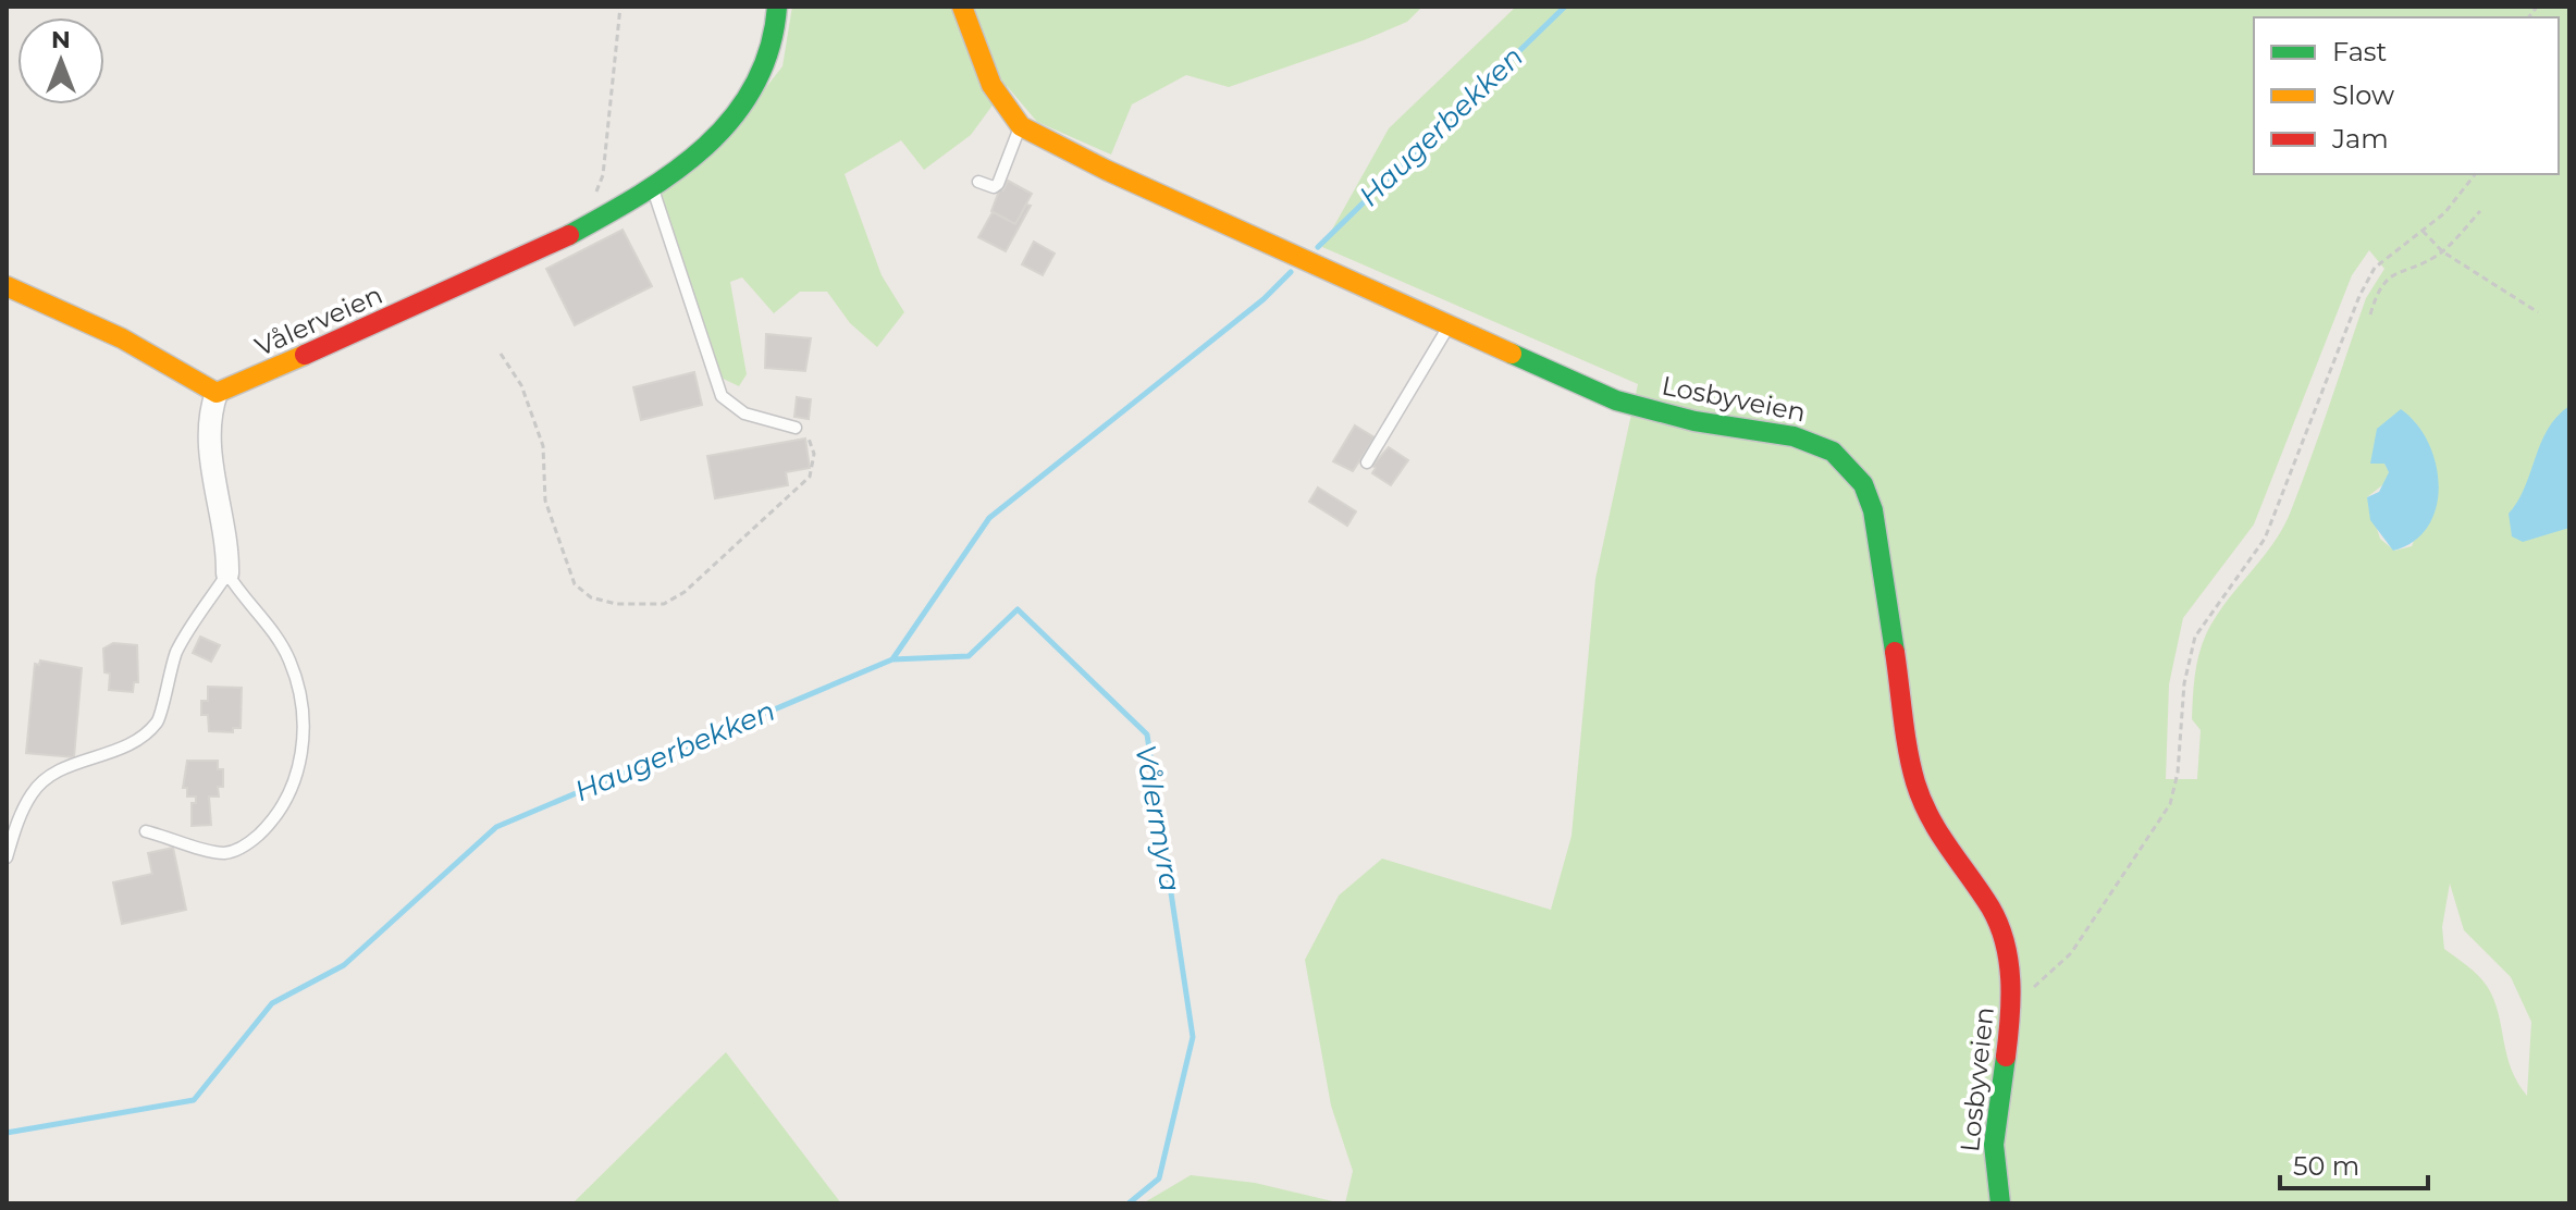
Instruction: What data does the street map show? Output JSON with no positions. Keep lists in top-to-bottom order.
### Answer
{
  "streets": {
    "main road": ["Vålerveien", "Losbyveien"]
  },
  "water": ["Haugerbekken", "Vålermyra"],
  "legend": ["Fast", "Slow", "Jam"],
  "scale_bar": "50 m",
  "north": "top"
}
